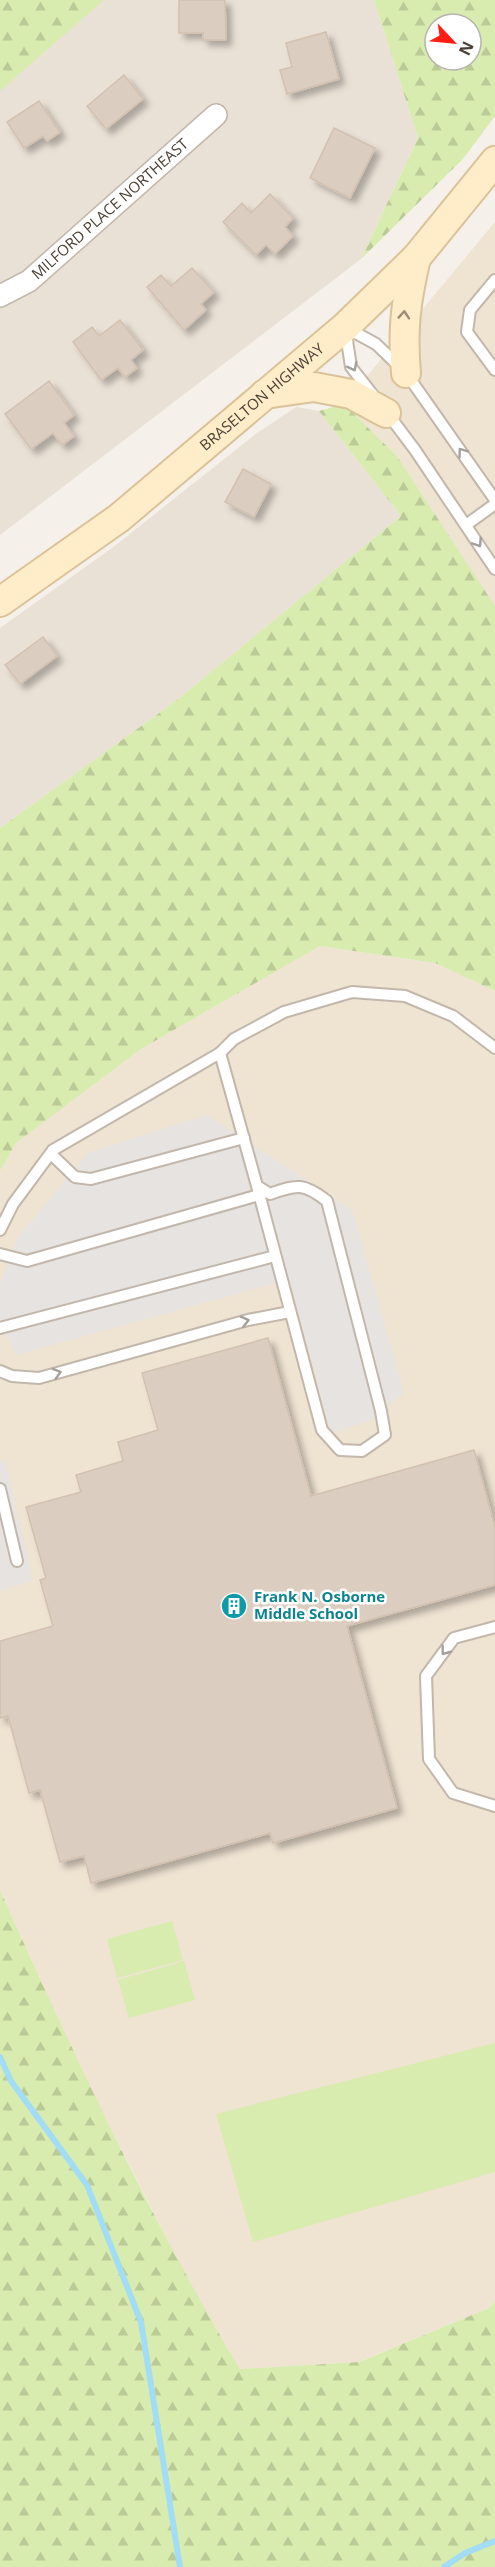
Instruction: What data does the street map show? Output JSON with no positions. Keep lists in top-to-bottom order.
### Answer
{
  "streets": {
    "main road": ["BRASELTON HIGHWAY"],
    "street": ["MILFORD PLACE NORTHEAST"]
  },
  "places": {
    "building": ["Frank N. Osborne Middle School"]
  },
  "north": "bottom right"
}
